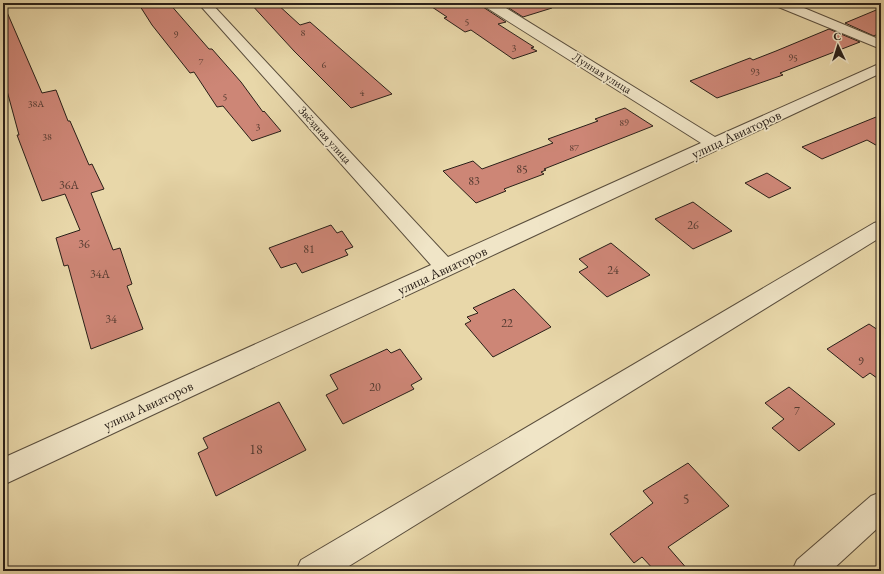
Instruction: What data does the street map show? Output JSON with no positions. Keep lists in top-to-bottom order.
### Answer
{
  "streets": {
    "street": ["Лунная улица", "улица Авиаторов", "Звёздная улица"]
  },
  "crossings": [
    ["Лунная улица", "улица Авиаторов"],
    ["улица Авиаторов", "Звёздная улица"]
  ],
  "house_numbers": [
    "5",
    "8",
    "9",
    "3",
    "95",
    "7",
    "6",
    "93",
    "4",
    "5",
    "38А",
    "89",
    "3",
    "38",
    "87",
    "85",
    "83",
    "36А",
    "26",
    "36",
    "81",
    "24",
    "34А",
    "34",
    "22",
    "9",
    "20",
    "7",
    "18",
    "5"
  ],
  "north": "top"
}
